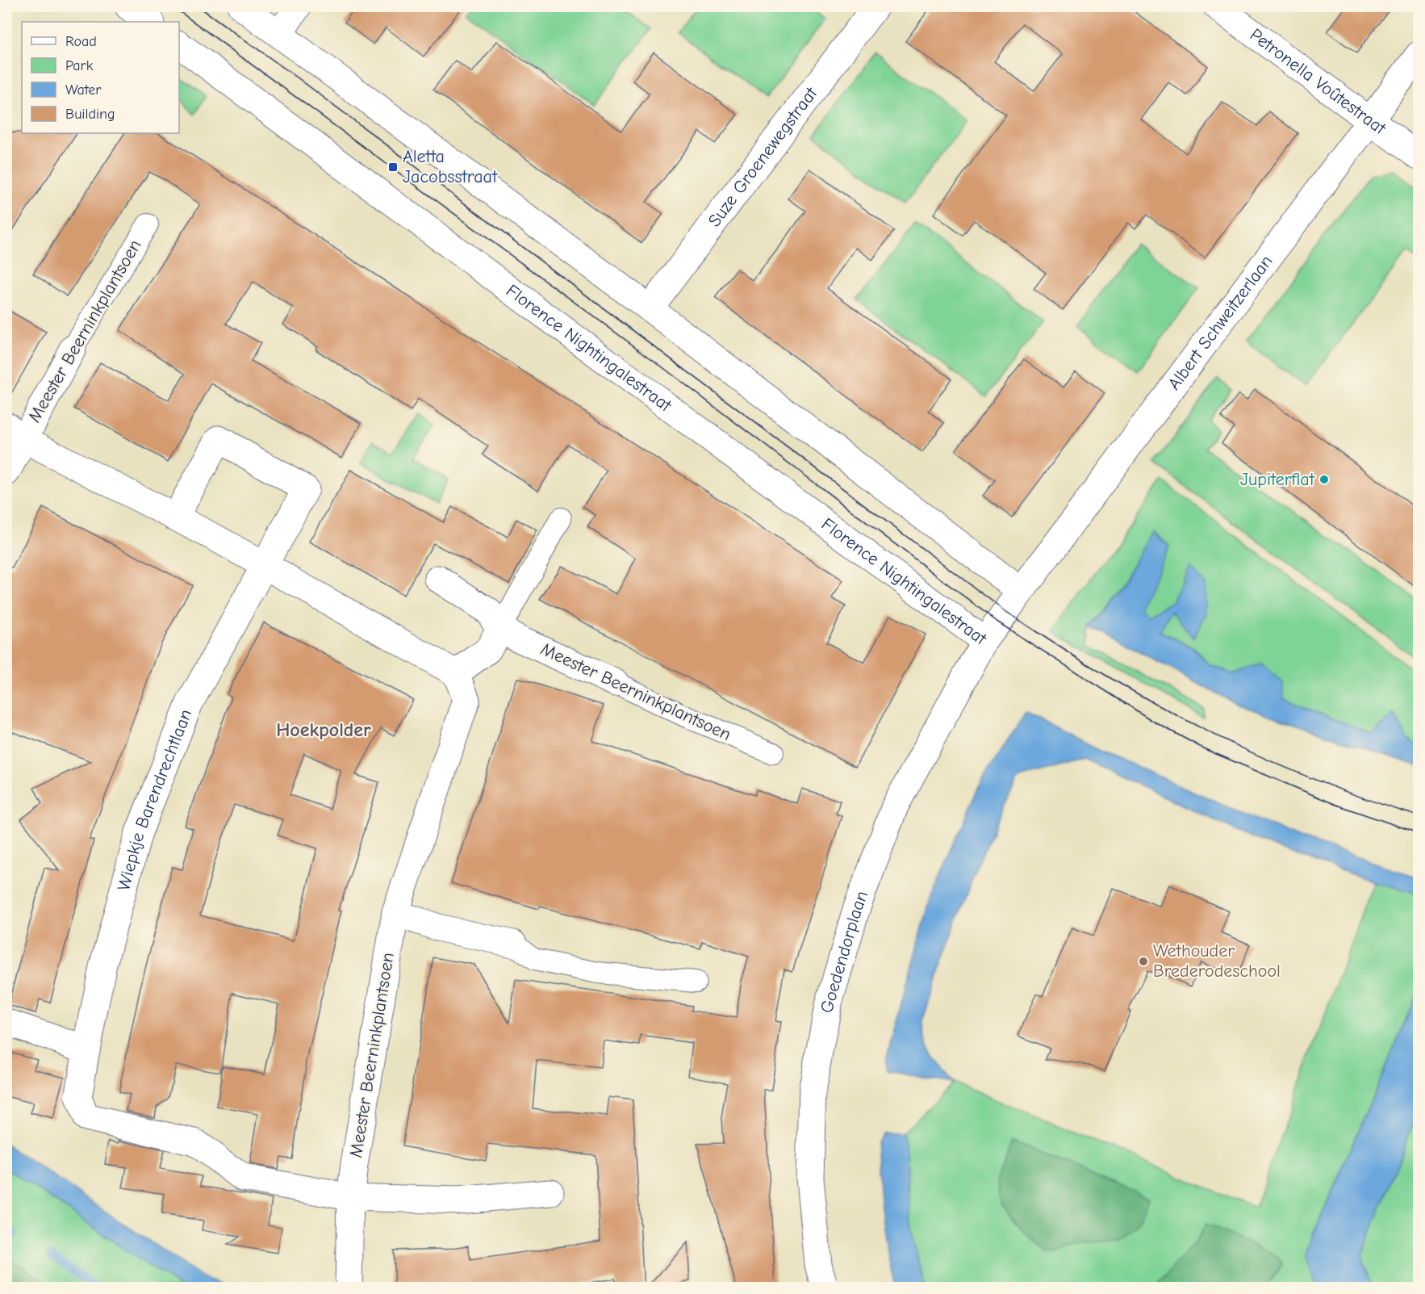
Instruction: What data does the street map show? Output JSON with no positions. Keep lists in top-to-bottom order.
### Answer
{
  "streets": {
    "street": [
      "Petronella Voûtestraat",
      "Suze Groenewegstraat",
      "Albert Schweitzerlaan",
      "Meester Beerninkplantsoen",
      "Florence Nightingalestraat",
      "Wiepkje Barendrechtlaan",
      "Goedendorplaan"
    ]
  },
  "crossings": [
    ["Petronella Voûtestraat", "Albert Schweitzerlaan"],
    ["Albert Schweitzerlaan", "Florence Nightingalestraat"],
    ["Meester Beerninkplantsoen", "Wiepkje Barendrechtlaan"],
    ["Florence Nightingalestraat", "Goedendorplaan"]
  ],
  "districts": ["Hoekpolder"],
  "places": {
    "transit": ["Aletta Jacobsstraat"],
    "other": ["Jupiterflat", "Wethouder Brederodeschool"]
  },
  "legend": [
    "Road",
    "Park",
    "Water",
    "Building"
  ]
}
